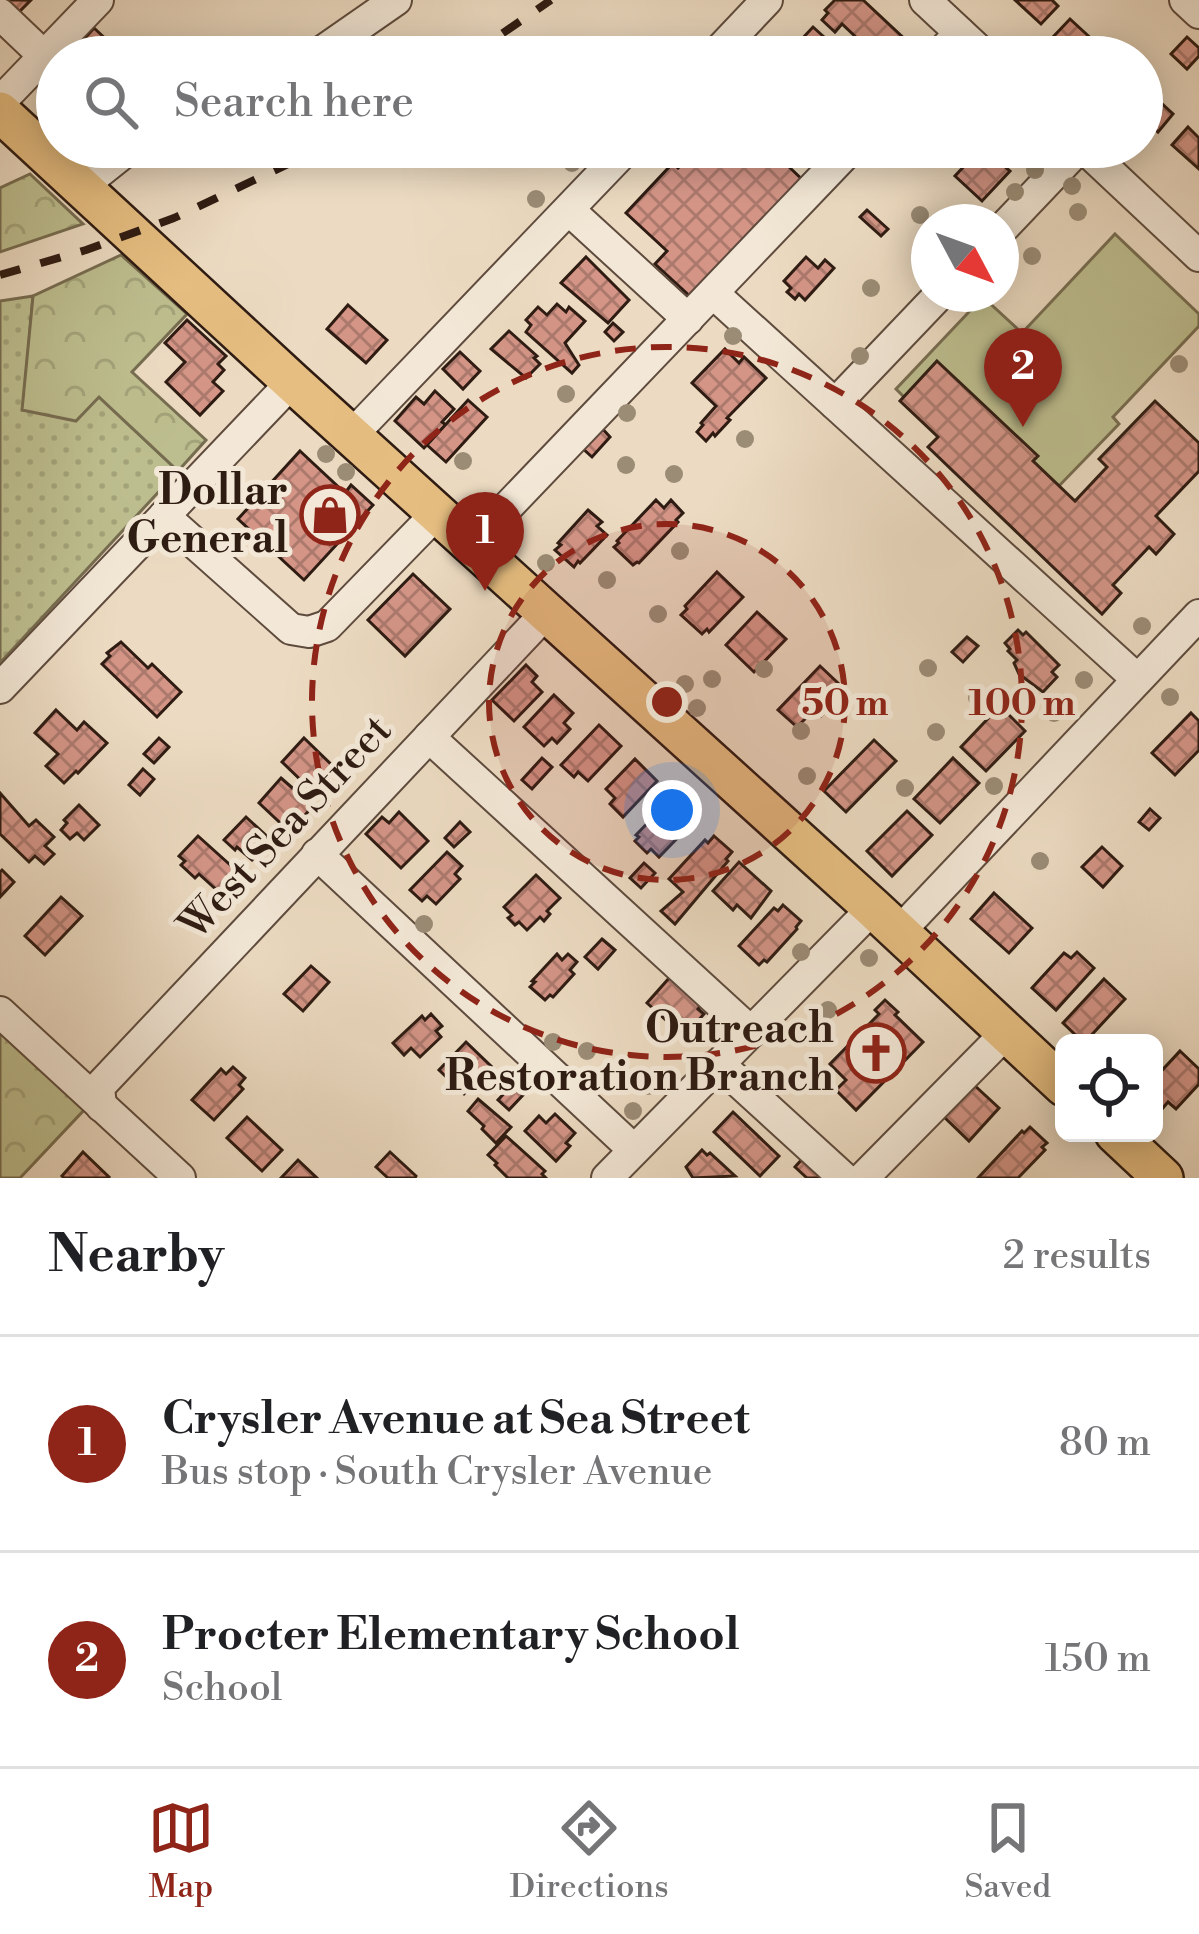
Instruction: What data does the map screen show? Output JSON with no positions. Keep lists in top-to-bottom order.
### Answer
{
  "streets": {
    "street": ["West Sea Street"]
  },
  "places": {
    "shop": ["Dollar General"],
    "church": ["Outreach Restoration Branch"]
  },
  "north": "bottom right",
  "page": {
    "search": "Search here",
    "pins": ["2", "1"],
    "heading": ["Nearby", "2 results"],
    "list": [
      {
        "mark": "1",
        "name": "Crysler Avenue at Sea Street",
        "note": "Bus stop · South Crysler Avenue",
        "value": "80 m"
      },
      {
        "mark": "2",
        "name": "Procter Elementary School",
        "note": "School",
        "value": "150 m"
      }
    ],
    "nav": ["Map", "Directions", "Saved"]
  },
  "rings": ["50 m", "100 m"]
}
